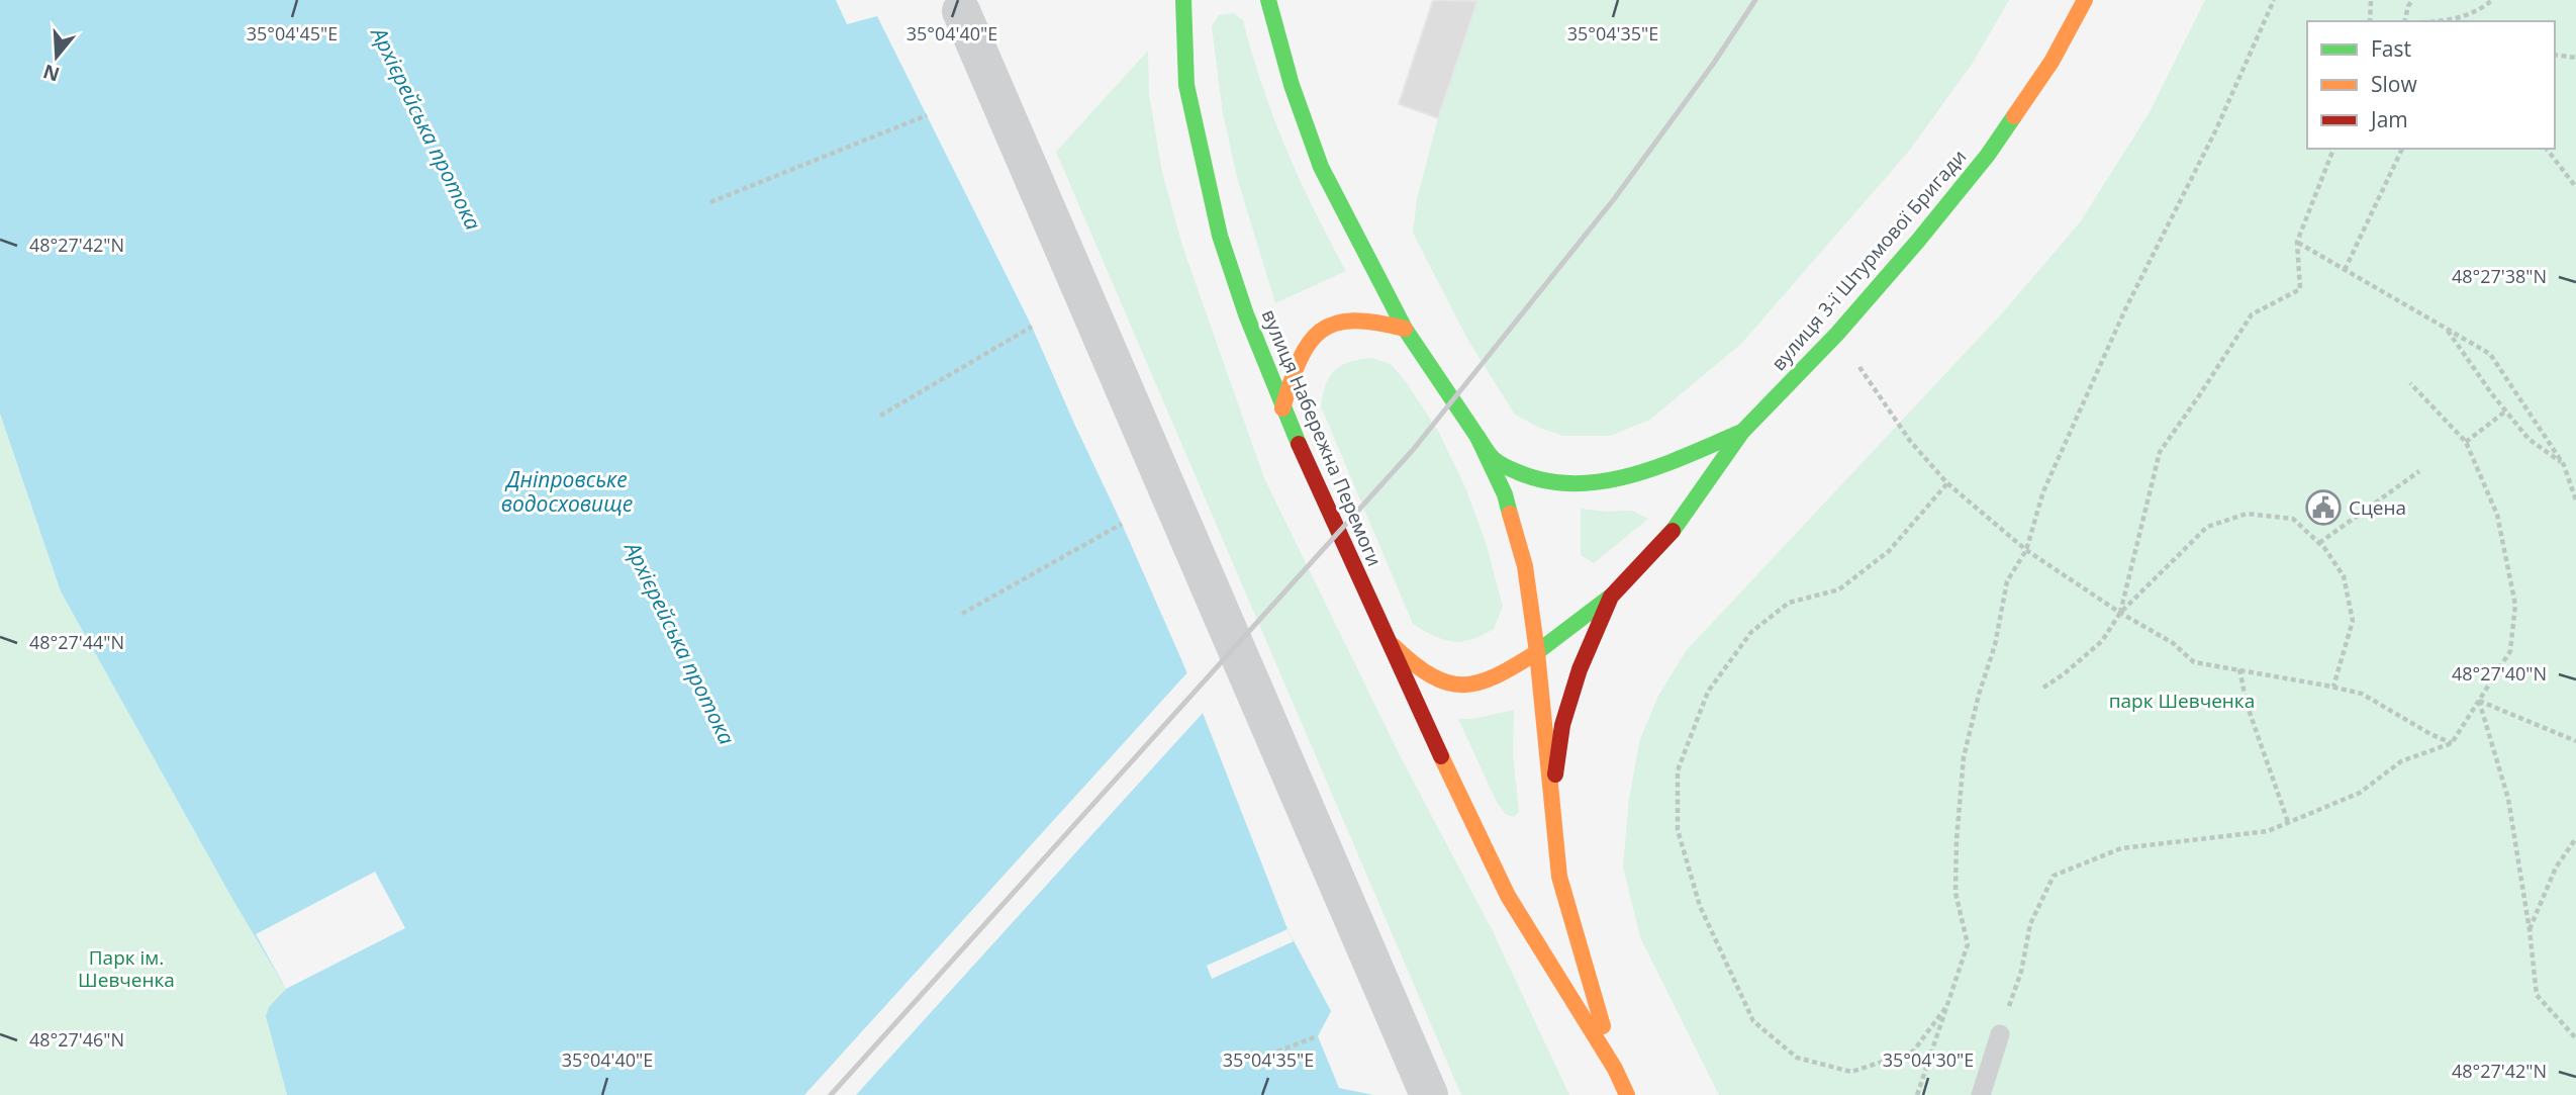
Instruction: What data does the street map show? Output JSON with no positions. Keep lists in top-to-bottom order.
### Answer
{
  "streets": {
    "main road": ["вулиця 3-ї Штурмової Бригади", "вулиця Набережна Перемоги"]
  },
  "crossings": [
    ["вулиця 3-ї Штурмової Бригади", "вулиця Набережна Перемоги"]
  ],
  "water": ["Архієрейська протока", "Дніпровське водосховище"],
  "parks": ["парк Шевченка", "Парк iм. Шевченка"],
  "places": {
    "public building": ["Сцена"]
  },
  "legend": ["Fast", "Slow", "Jam"],
  "north": "bottom",
  "coordinates": [
    "35°04'45\"E",
    "35°04'40\"E",
    "35°04'35\"E",
    "48°27'42\"N",
    "48°27'38\"N",
    "48°27'44\"N",
    "48°27'40\"N",
    "48°27'46\"N",
    "35°04'30\"E"
  ]
}
